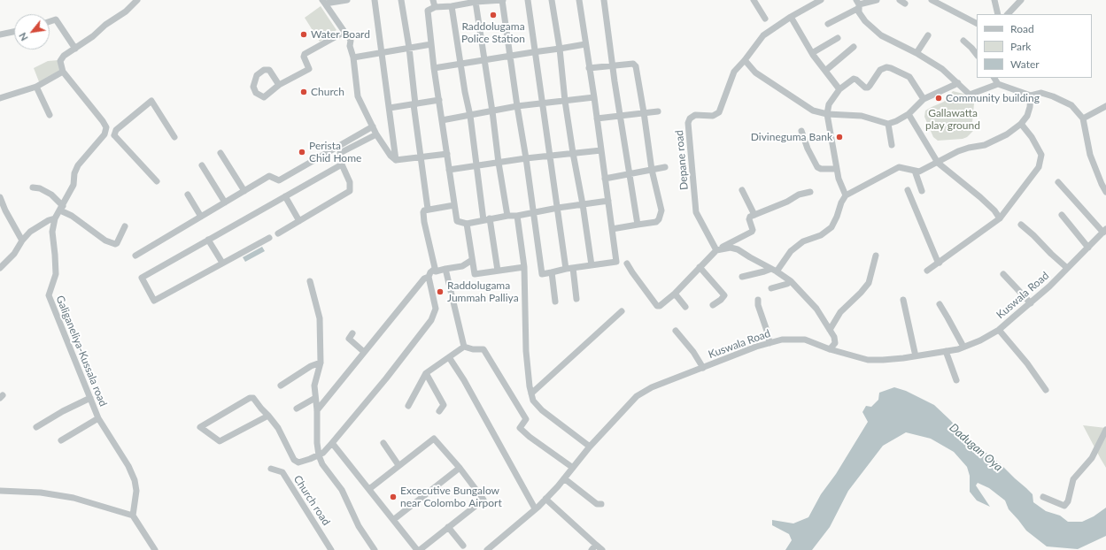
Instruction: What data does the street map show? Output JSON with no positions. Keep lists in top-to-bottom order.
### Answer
{
  "streets": {
    "street": [
      "Depane road",
      "Kuswala Road",
      "Galiganeliya-Kussala road",
      "Church road"
    ]
  },
  "water": ["Dadugan Oya"],
  "parks": ["Gallawatta play ground"],
  "places": [
    "Raddolugama Police Station",
    "Water Board",
    "Church",
    "Community building",
    "Divineguma Bank",
    "Perista Chid Home",
    "Raddolugama Jummah Palliya",
    "Excecutive Bungalow near Colombo Airport"
  ],
  "legend": ["Road", "Park", "Water"],
  "north": "bottom left"
}
